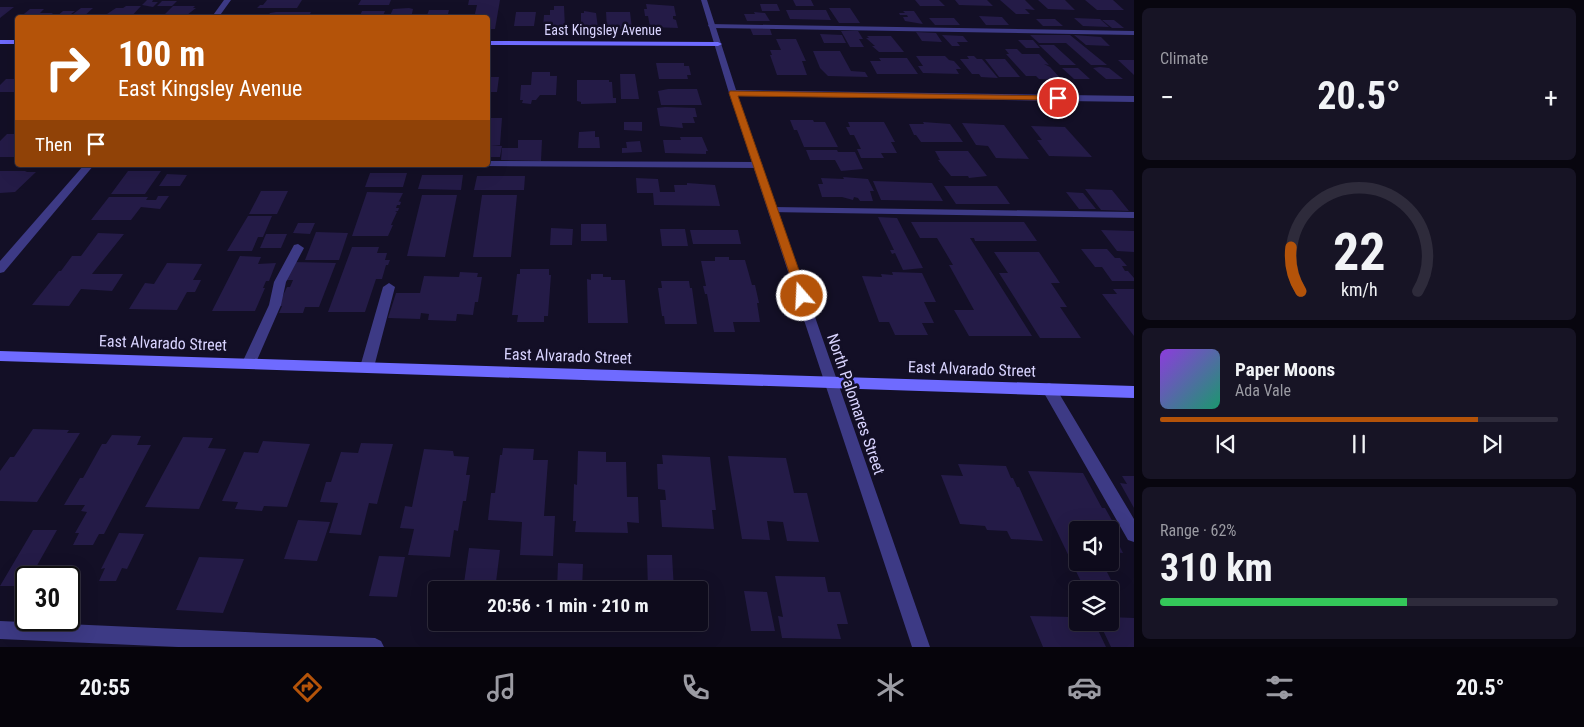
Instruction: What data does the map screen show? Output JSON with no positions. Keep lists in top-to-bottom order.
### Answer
{
  "streets": {
    "street": ["East Kingsley Avenue", "East Alvarado Street", "North Palomares Street"]
  },
  "crossings": [
    ["East Kingsley Avenue", "North Palomares Street"],
    ["East Alvarado Street", "North Palomares Street"]
  ],
  "page": {
    "tile": [
      "Climate",
      ["Range · 62%", "310 km"]
    ],
    "turn": ["100 m", "East Kingsley Avenue"],
    "heat": ["−", "20.5°", "+"],
    "then": "Then",
    "song": ["Paper Moons", "Ada Vale"],
    "limit": "30",
    "trip": "20:56 · 1 min · 210 m",
    "tabs": ["20:55", "20.5°"],
    "gauge": ["22", "km/h"]
  }
}
